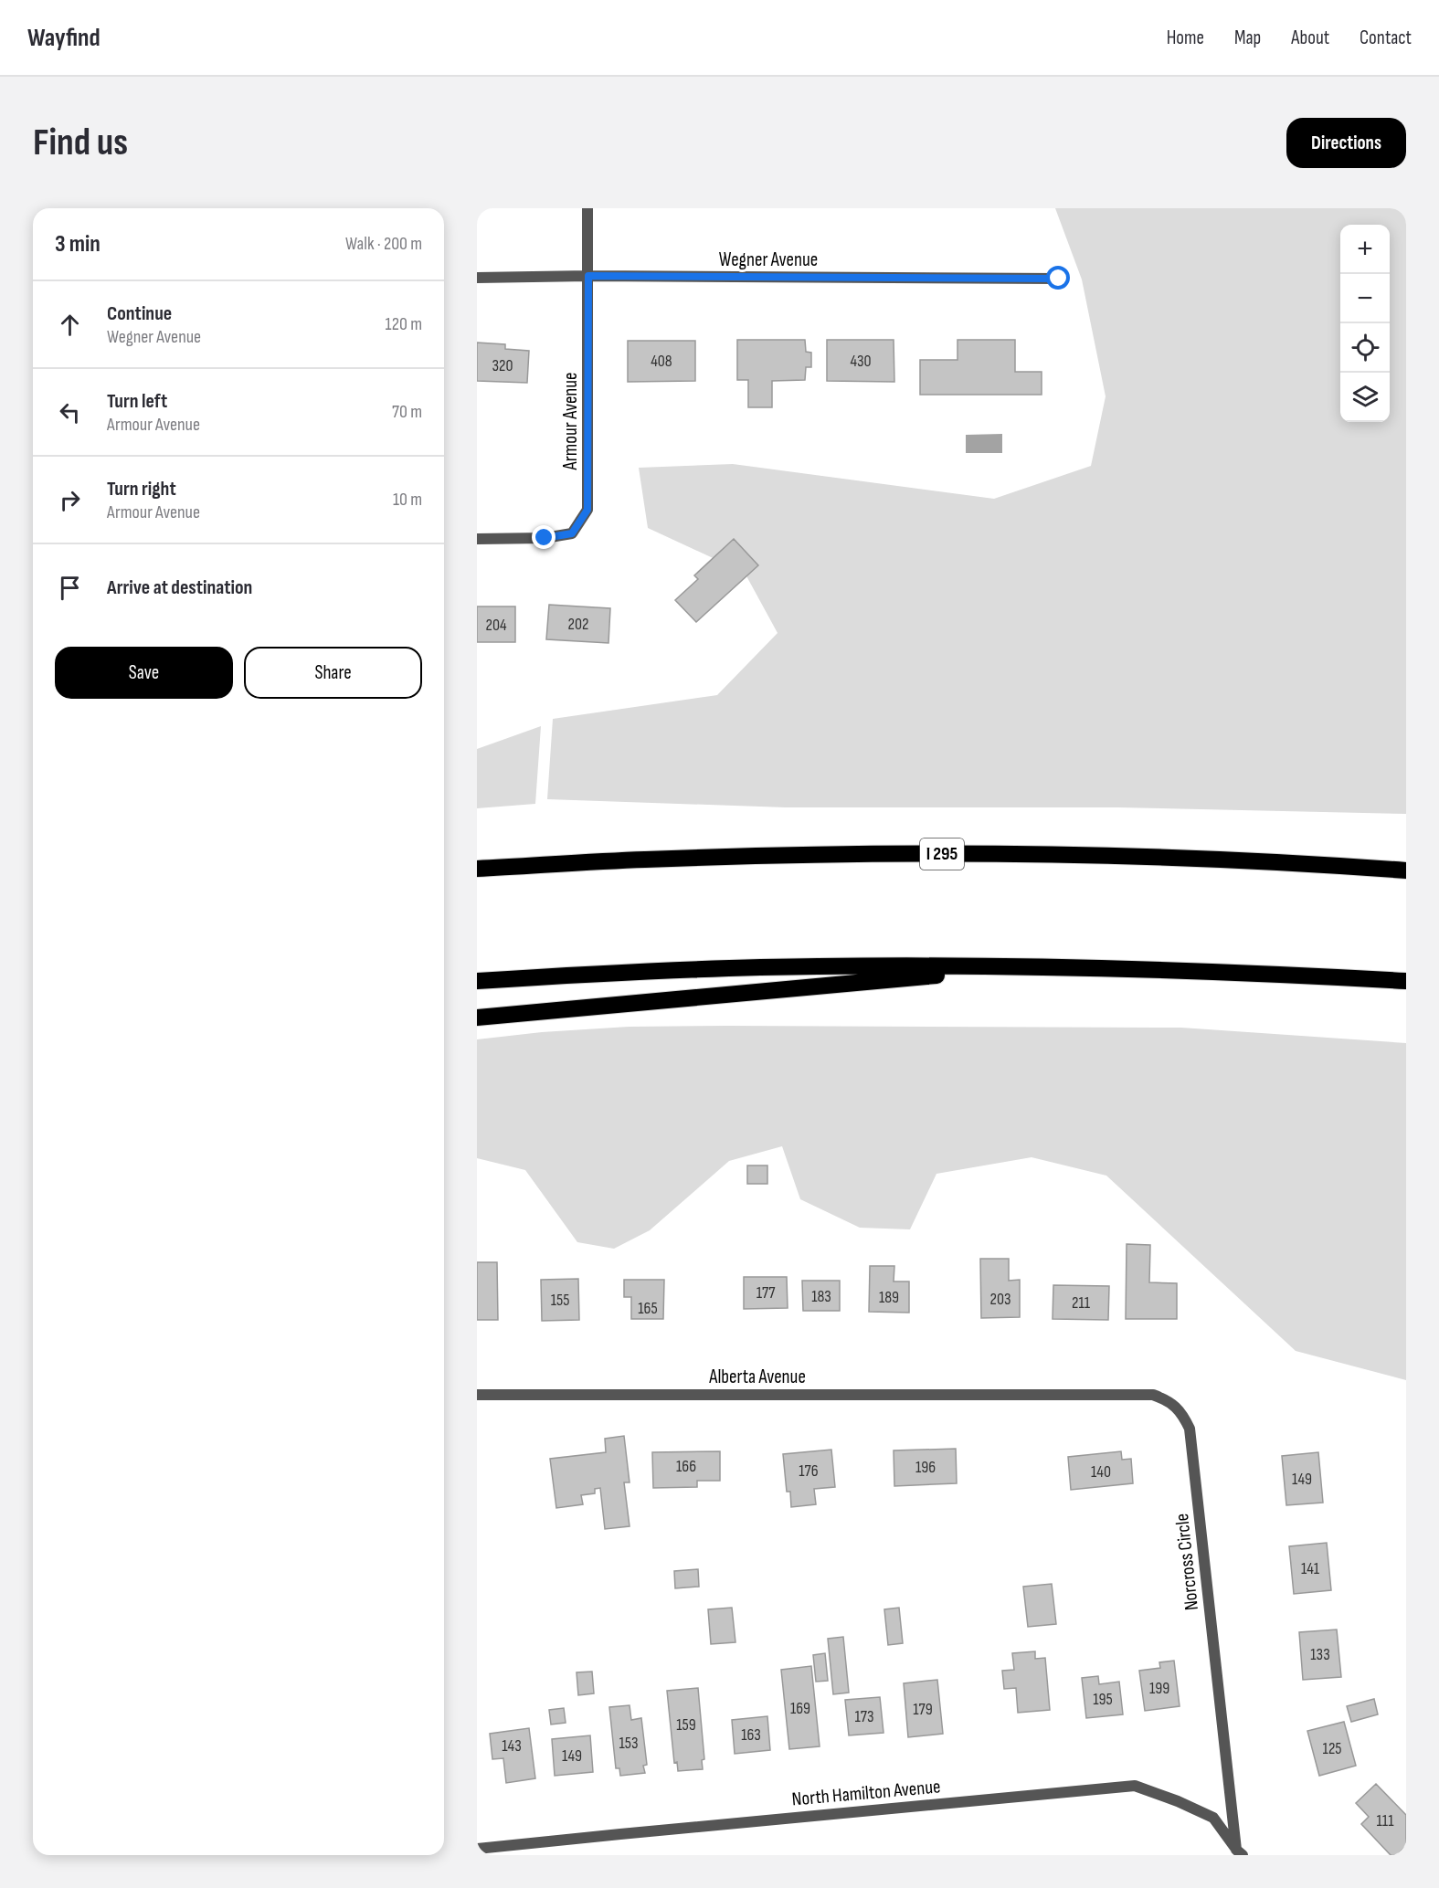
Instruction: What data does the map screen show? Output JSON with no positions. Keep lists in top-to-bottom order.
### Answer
{
  "streets": {
    "highway": ["I 295"],
    "street": [
      "Wegner Avenue",
      "Armour Avenue",
      "Alberta Avenue",
      "Norcross Circle",
      "North Hamilton Avenue"
    ]
  },
  "crossings": [
    ["Wegner Avenue", "Armour Avenue"],
    ["Alberta Avenue", "Norcross Circle"],
    ["Norcross Circle", "North Hamilton Avenue"]
  ],
  "house_numbers": [
    "408",
    "430",
    "320",
    "202",
    "204",
    "177",
    "183",
    "189",
    "203",
    "155",
    "211",
    "165",
    "166",
    "196",
    "176",
    "140",
    "149",
    "141",
    "133",
    "199",
    "195",
    "169",
    "179",
    "173",
    "159",
    "163",
    "153",
    "143",
    "125",
    "149",
    "111"
  ],
  "page": {
    "header": "Wayfind",
    "nav": [
      "Home",
      "Map",
      "About",
      "Contact"
    ],
    "buttons": [
      "Directions",
      ["Save", "Share"]
    ],
    "title": "Find us",
    "heading": ["3 min", "Walk · 200 m"],
    "map_buttons": ["+", "−"],
    "list": [
      ["Continue", "Wegner Avenue", "120 m"],
      ["Turn left", "Armour Avenue", "70 m"],
      ["Turn right", "Armour Avenue", "10 m"],
      "Arrive at destination"
    ]
  }
}
